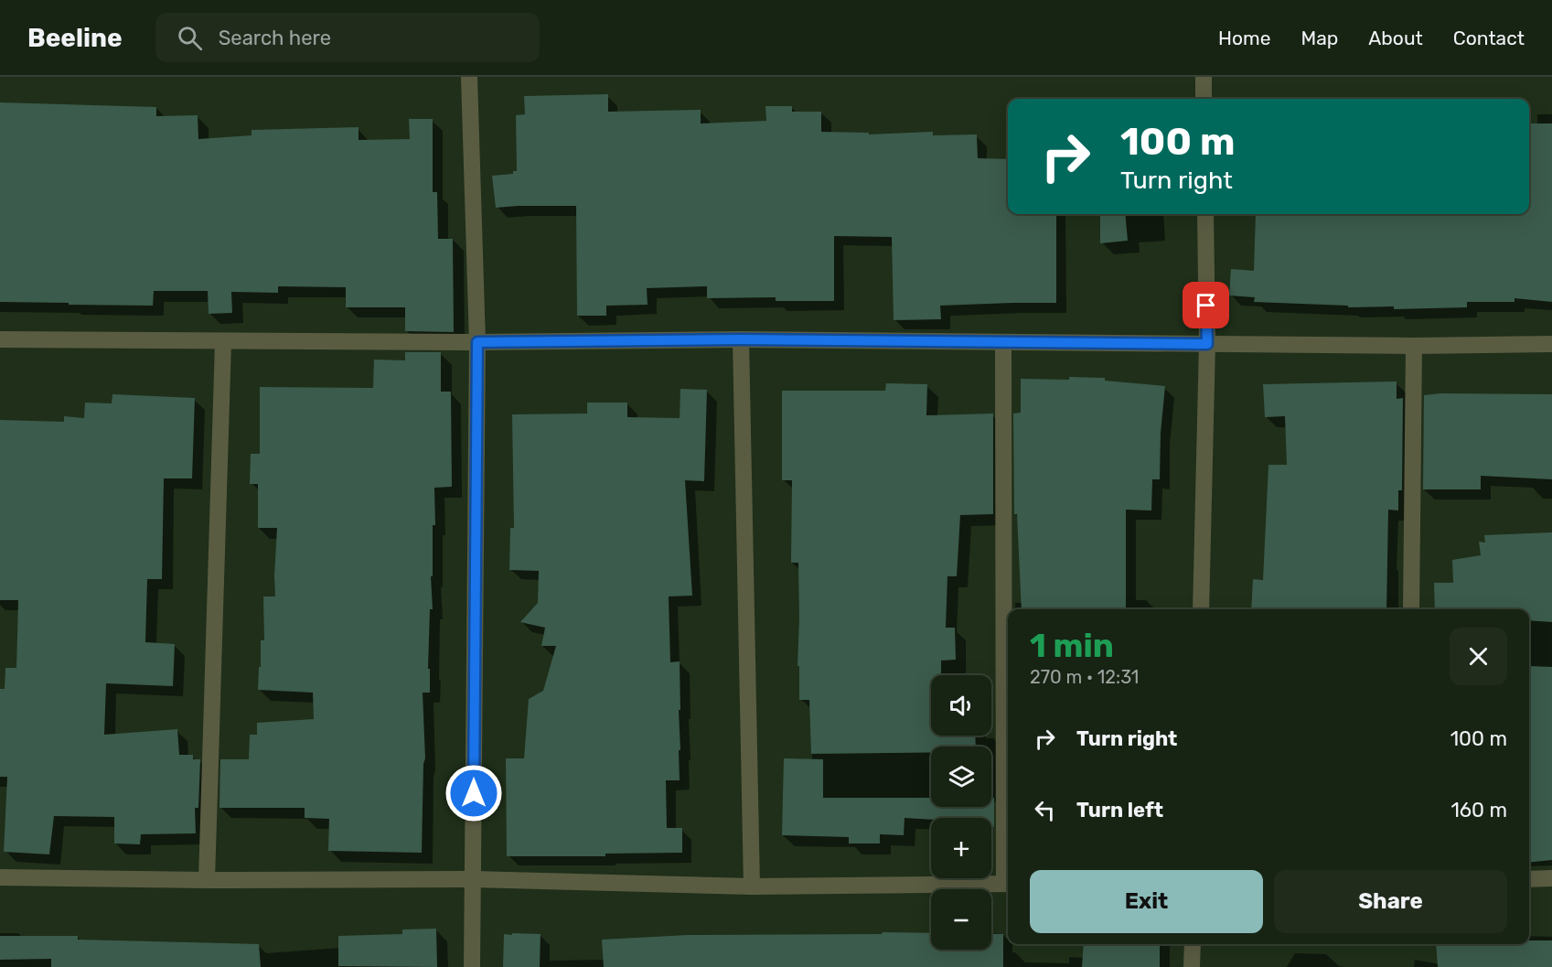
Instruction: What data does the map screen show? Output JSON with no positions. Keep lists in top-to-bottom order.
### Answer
{
  "page": {
    "header": "Beeline",
    "search": "Search here",
    "nav": [
      "Home",
      "Map",
      "About",
      "Contact"
    ],
    "turn": ["100 m", "Turn right"],
    "heading": ["1 min", "270 m · 12:31"],
    "map_buttons": ["+", "−"],
    "list": [
      {
        "name": "Turn right",
        "value": "100 m"
      },
      {
        "name": "Turn left",
        "value": "160 m"
      }
    ],
    "buttons": ["Exit", "Share"]
  }
}
